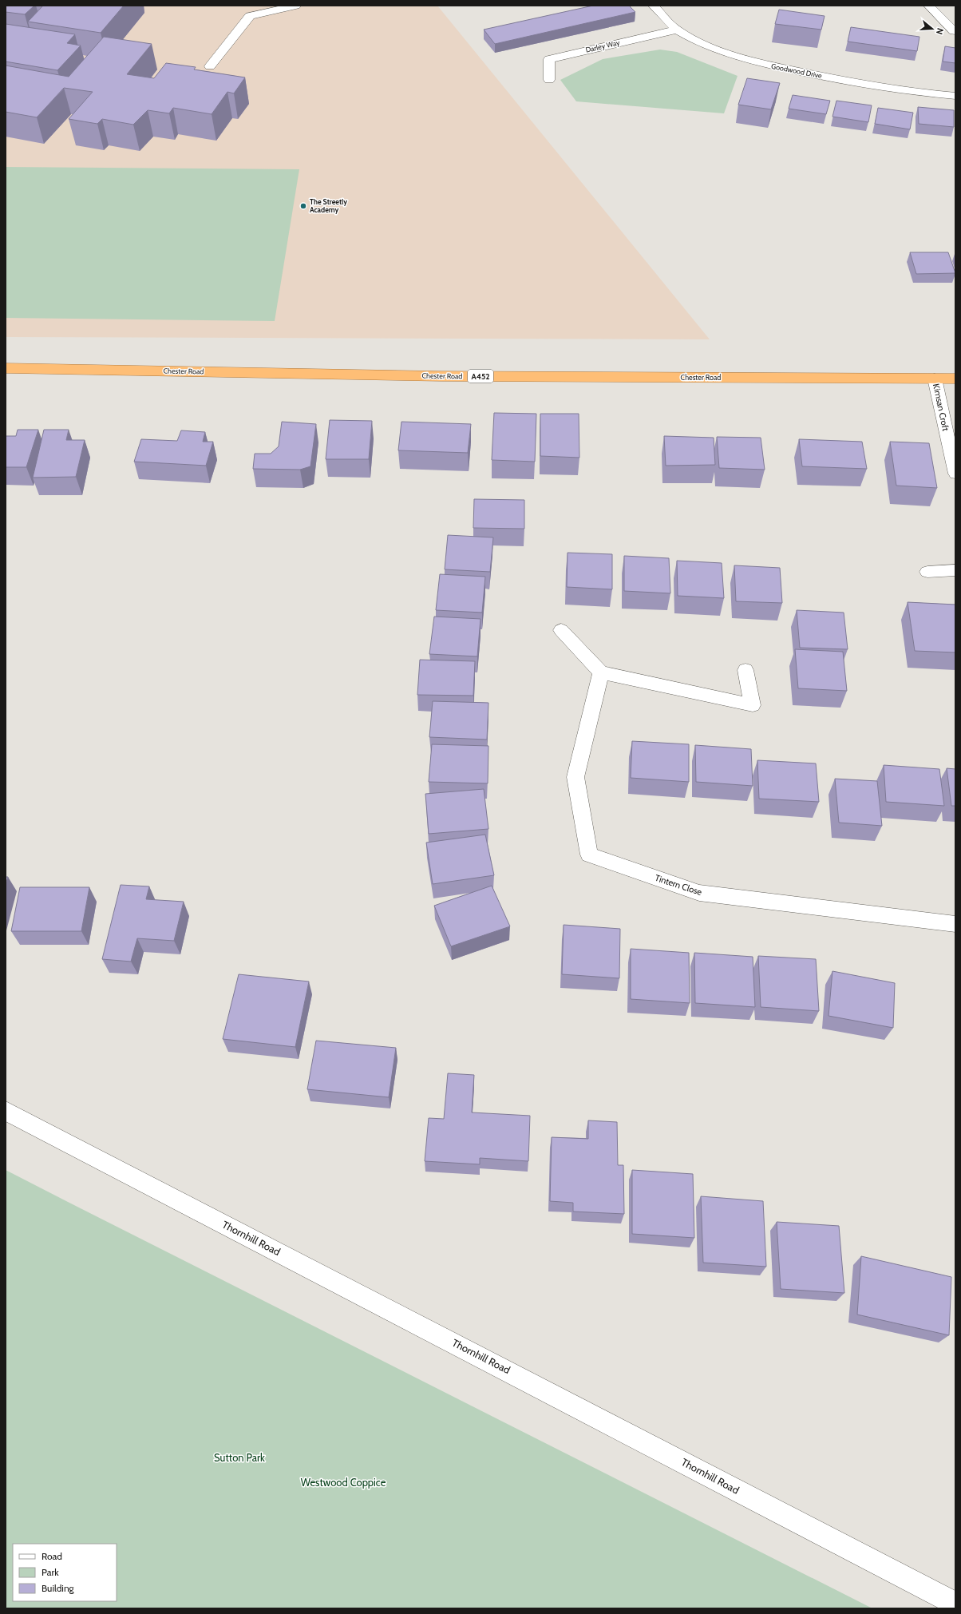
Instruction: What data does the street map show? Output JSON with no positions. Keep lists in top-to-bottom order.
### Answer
{
  "streets": {
    "highway": ["Chester Road", "A452"],
    "street": [
      "Darley Way",
      "Goodwood Drive",
      "Kimsan Croft",
      "Tintern Close",
      "Thornhill Road"
    ]
  },
  "crossings": [
    ["Darley Way", "Goodwood Drive"],
    ["Chester Road", "Kimsan Croft"]
  ],
  "parks": ["Sutton Park", "Westwood Coppice"],
  "places": ["The Streetly Academy"],
  "legend": ["Road", "Park", "Building"],
  "north": "right"
}
